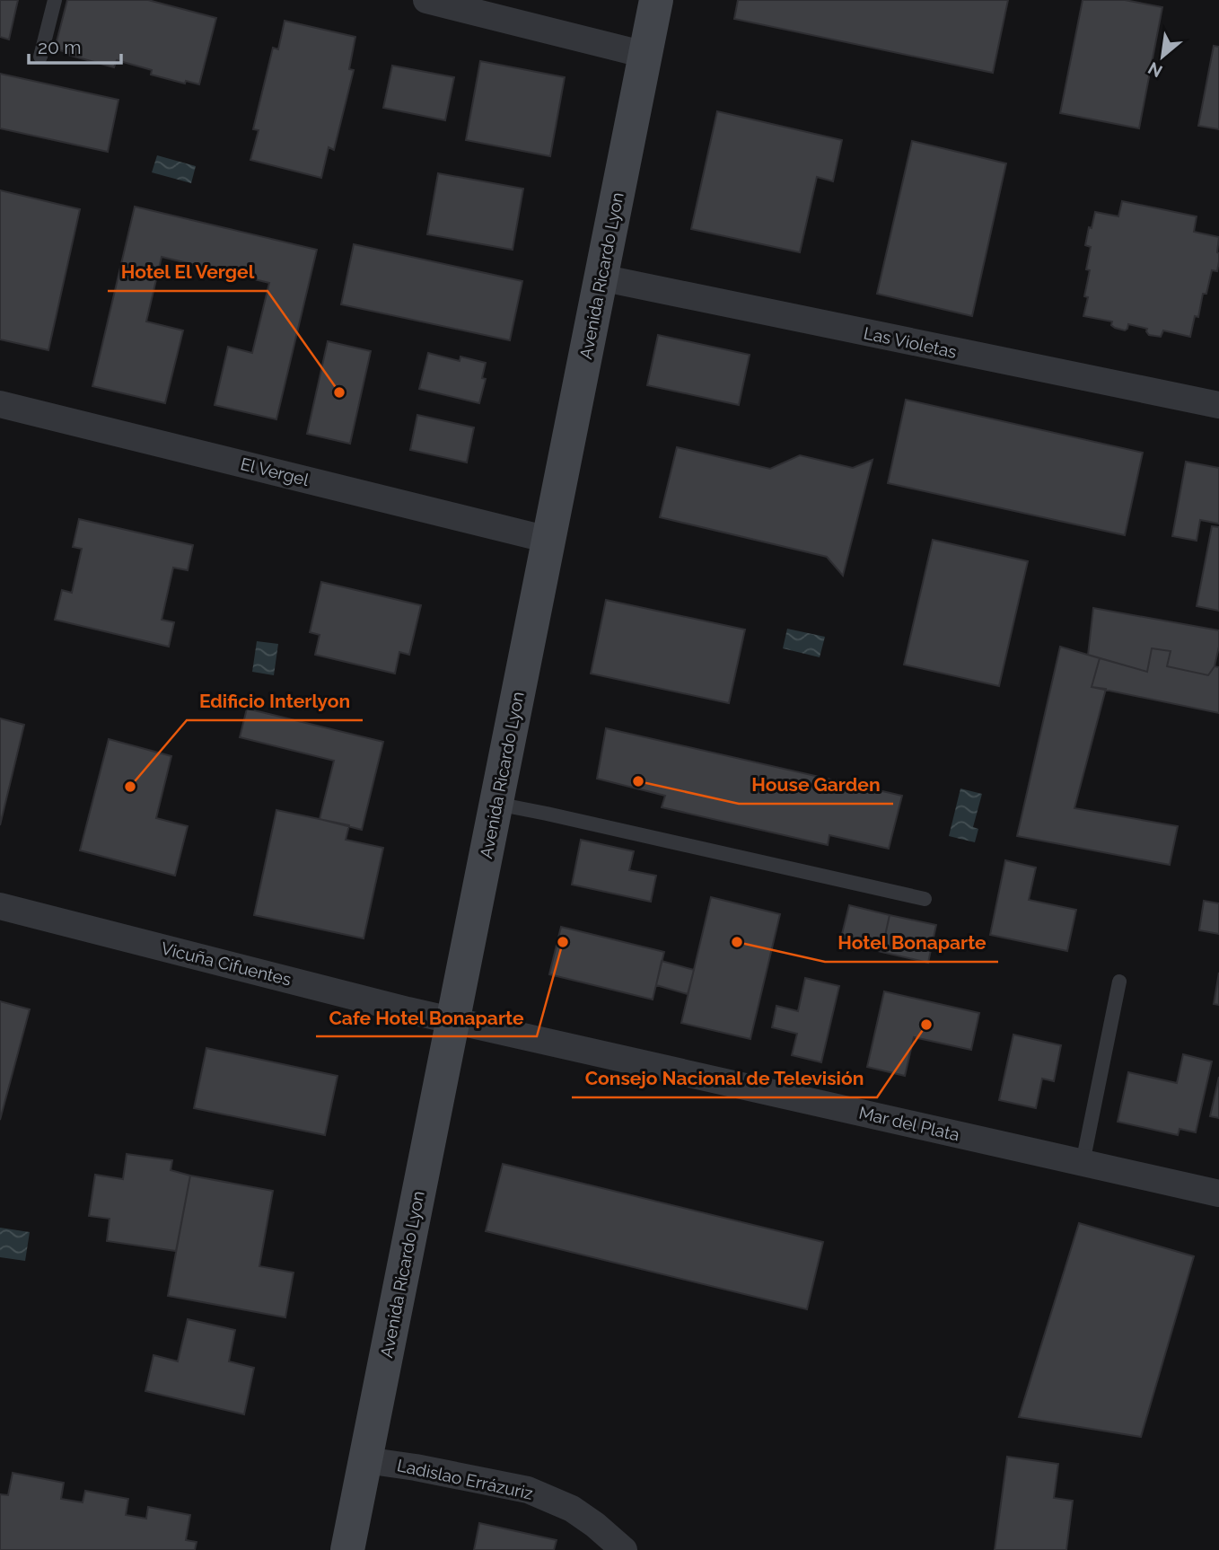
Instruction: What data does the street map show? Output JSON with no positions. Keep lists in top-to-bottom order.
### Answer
{
  "streets": {
    "street": [
      "Avenida Ricardo Lyon",
      "Las Violetas",
      "El Vergel",
      "Vicuña Cifuentes",
      "Mar del Plata",
      "Ladislao Errázuriz"
    ]
  },
  "crossings": [
    ["Avenida Ricardo Lyon", "Las Violetas"],
    ["Avenida Ricardo Lyon", "El Vergel"],
    ["Avenida Ricardo Lyon", "Vicuña Cifuentes"],
    ["Avenida Ricardo Lyon", "Mar del Plata"],
    ["Avenida Ricardo Lyon", "Ladislao Errázuriz"],
    ["Vicuña Cifuentes", "Mar del Plata"]
  ],
  "places": [
    "Hotel El Vergel",
    "House Garden",
    "Edificio Interlyon",
    "Cafe Hotel Bonaparte",
    "Hotel Bonaparte",
    "Consejo Nacional de Televisión"
  ],
  "scale_bar": "20 m",
  "north": "bottom left"
}
